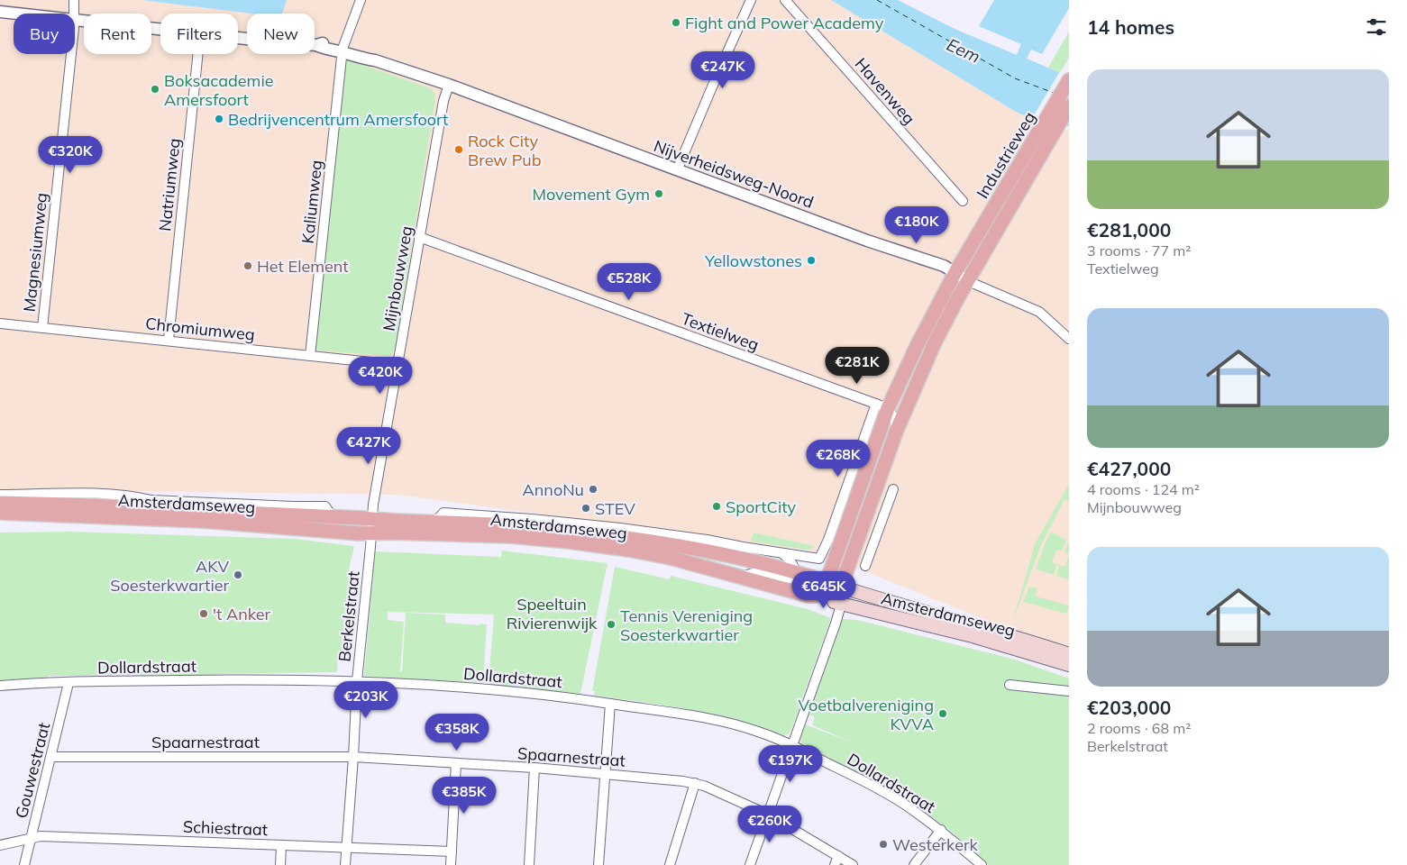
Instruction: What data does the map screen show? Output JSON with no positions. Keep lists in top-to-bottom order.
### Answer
{
  "streets": {
    "main road": ["Industrieweg", "Amsterdamseweg"],
    "street": [
      "Havenweg",
      "Nijverheidsweg-Noord",
      "Natriumweg",
      "Kaliumweg",
      "Magnesiumweg",
      "Mijnbouwweg",
      "Chromiumweg",
      "Textielweg",
      "Berkelstraat",
      "Dollardstraat",
      "Spaarnestraat",
      "Gouwestraat",
      "Schiestraat"
    ]
  },
  "crossings": [
    ["Industrieweg", "Nijverheidsweg-Noord"],
    ["Industrieweg", "Textielweg"],
    ["Industrieweg", "Amsterdamseweg"],
    ["Nijverheidsweg-Noord", "Kaliumweg"],
    ["Nijverheidsweg-Noord", "Mijnbouwweg"],
    ["Natriumweg", "Chromiumweg"],
    ["Kaliumweg", "Chromiumweg"],
    ["Magnesiumweg", "Chromiumweg"],
    ["Mijnbouwweg", "Chromiumweg"],
    ["Mijnbouwweg", "Textielweg"],
    ["Mijnbouwweg", "Amsterdamseweg"],
    ["Amsterdamseweg", "Berkelstraat"],
    ["Berkelstraat", "Dollardstraat"],
    ["Berkelstraat", "Spaarnestraat"],
    ["Berkelstraat", "Schiestraat"],
    ["Dollardstraat", "Gouwestraat"],
    ["Spaarnestraat", "Gouwestraat"],
    ["Gouwestraat", "Schiestraat"]
  ],
  "water": ["Eem"],
  "parks": ["Speeltuin Rivierenwijk"],
  "places": [
    "Fight and Power Academy",
    "Boksacademie Amersfoort",
    "Bedrijvencentrum Amersfoort",
    "Rock City Brew Pub",
    "Movement Gym",
    "Yellowstones",
    "Het Element",
    "AnnoNu",
    "SportCity",
    "STEV",
    "AKV Soesterkwartier",
    "'t Anker",
    "Tennis Vereniging Soesterkwartier",
    "Voetbalvereniging KVVA",
    "Westerkerk"
  ],
  "page": {
    "heading": "14 homes",
    "chip": [
      "Buy",
      "Rent",
      "Filters",
      "New"
    ],
    "price": [
      "€247K",
      "€320K",
      "€180K",
      "€528K",
      "€281K",
      "€420K",
      "€427K",
      "€268K",
      "€645K",
      "€203K",
      "€358K",
      "€197K",
      "€385K",
      "€260K"
    ],
    "list": [
      {
        "name": "€281,000",
        "note": "3 rooms · 77 m² · Textielweg"
      },
      {
        "name": "€427,000",
        "note": "4 rooms · 124 m² · Mijnbouwweg"
      },
      {
        "name": "€203,000",
        "note": "2 rooms · 68 m² · Berkelstraat"
      }
    ]
  }
}
